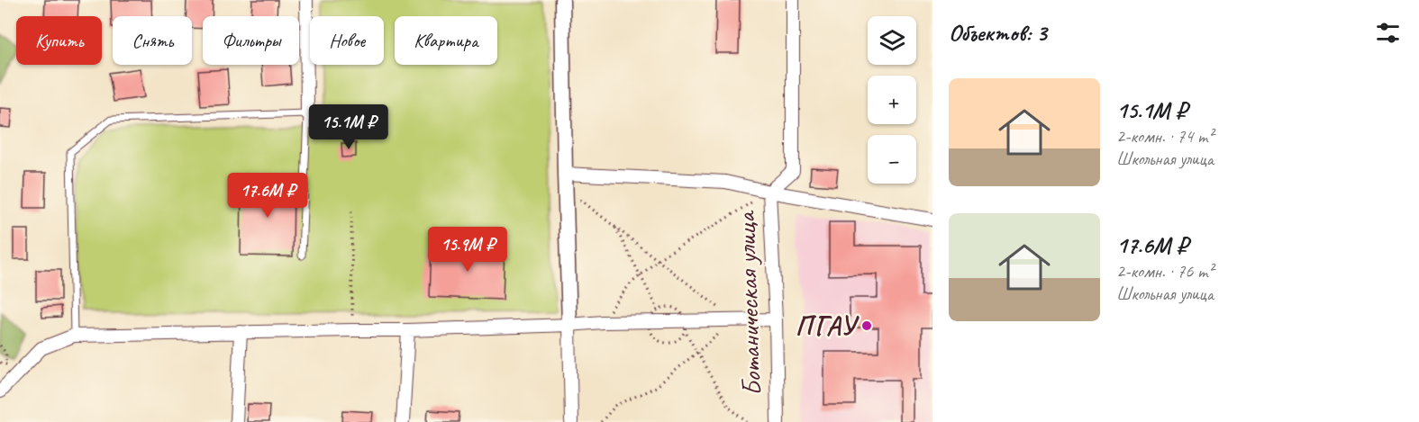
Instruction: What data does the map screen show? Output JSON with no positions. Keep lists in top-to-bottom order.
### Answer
{
  "streets": {
    "street": ["Ботаническая улица"]
  },
  "places": ["ПГАУ"],
  "page": {
    "heading": "Объектов: 3",
    "map_buttons": ["+", "−"],
    "chip": [
      "Купить",
      "Снять",
      "Фильтры",
      "Новое",
      "Квартира"
    ],
    "list": [
      {
        "name": "15.1M ₽",
        "note": "2-комн. · 74 m² · Школьная улица"
      },
      {
        "name": "17.6M ₽",
        "note": "2-комн. · 76 m² · Школьная улица"
      }
    ],
    "price": ["15.1M ₽", "17.6M ₽", "15.9M ₽"]
  }
}
